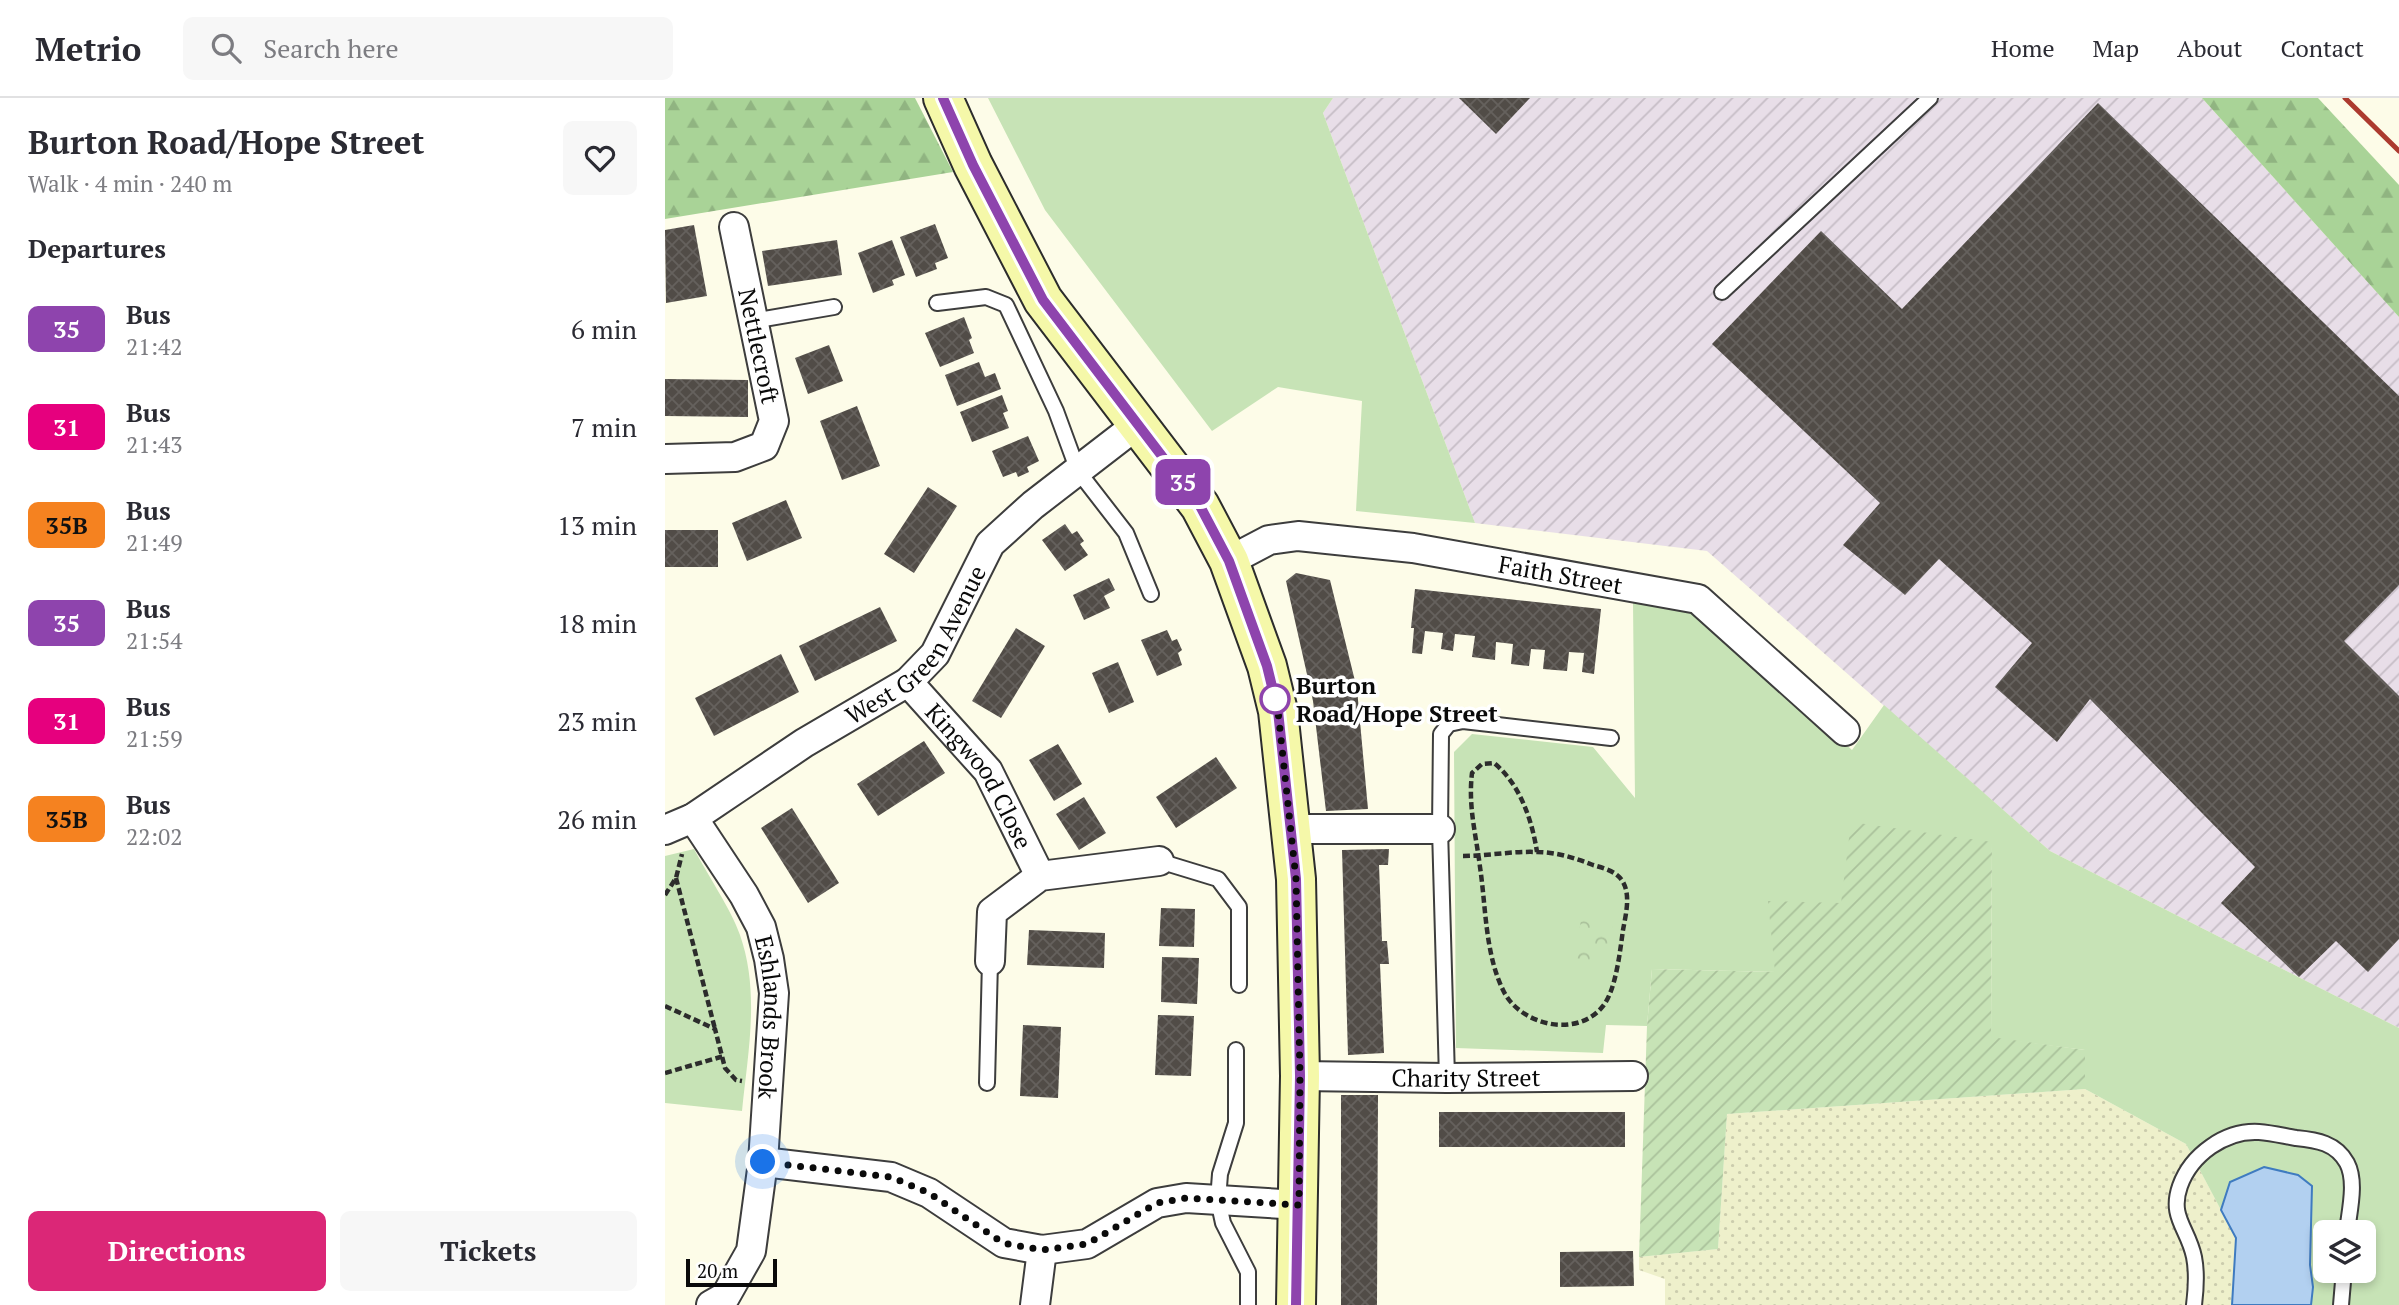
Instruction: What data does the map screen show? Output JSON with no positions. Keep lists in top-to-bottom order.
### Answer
{
  "streets": {
    "street": [
      "Nettlecroft",
      "Faith Street",
      "West Green Avenue",
      "Kingwood Close",
      "Eshlands Brook",
      "Charity Street"
    ]
  },
  "crossings": [
    ["West Green Avenue", "Kingwood Close"],
    ["West Green Avenue", "Eshlands Brook"]
  ],
  "places": ["Burton Road/Hope Street"],
  "lines": ["bus line 35"],
  "scale_bar": "20 m",
  "page": {
    "header": "Metrio",
    "search": "Search here",
    "nav": [
      "Home",
      "Map",
      "About",
      "Contact"
    ],
    "heading": [
      ["Burton Road/Hope Street", "Walk · 4 min · 240 m"],
      "Departures"
    ],
    "on_map": "35",
    "list": [
      {
        "mark": "35",
        "name": "Bus",
        "note": "21:42",
        "value": "6 min"
      },
      {
        "mark": "31",
        "name": "Bus",
        "note": "21:43",
        "value": "7 min"
      },
      {
        "mark": "35B",
        "name": "Bus",
        "note": "21:49",
        "value": "13 min"
      },
      {
        "mark": "35",
        "name": "Bus",
        "note": "21:54",
        "value": "18 min"
      },
      {
        "mark": "31",
        "name": "Bus",
        "note": "21:59",
        "value": "23 min"
      },
      {
        "mark": "35B",
        "name": "Bus",
        "note": "22:02",
        "value": "26 min"
      }
    ],
    "buttons": ["Directions", "Tickets"],
    "scale": "20 m"
  }
}
